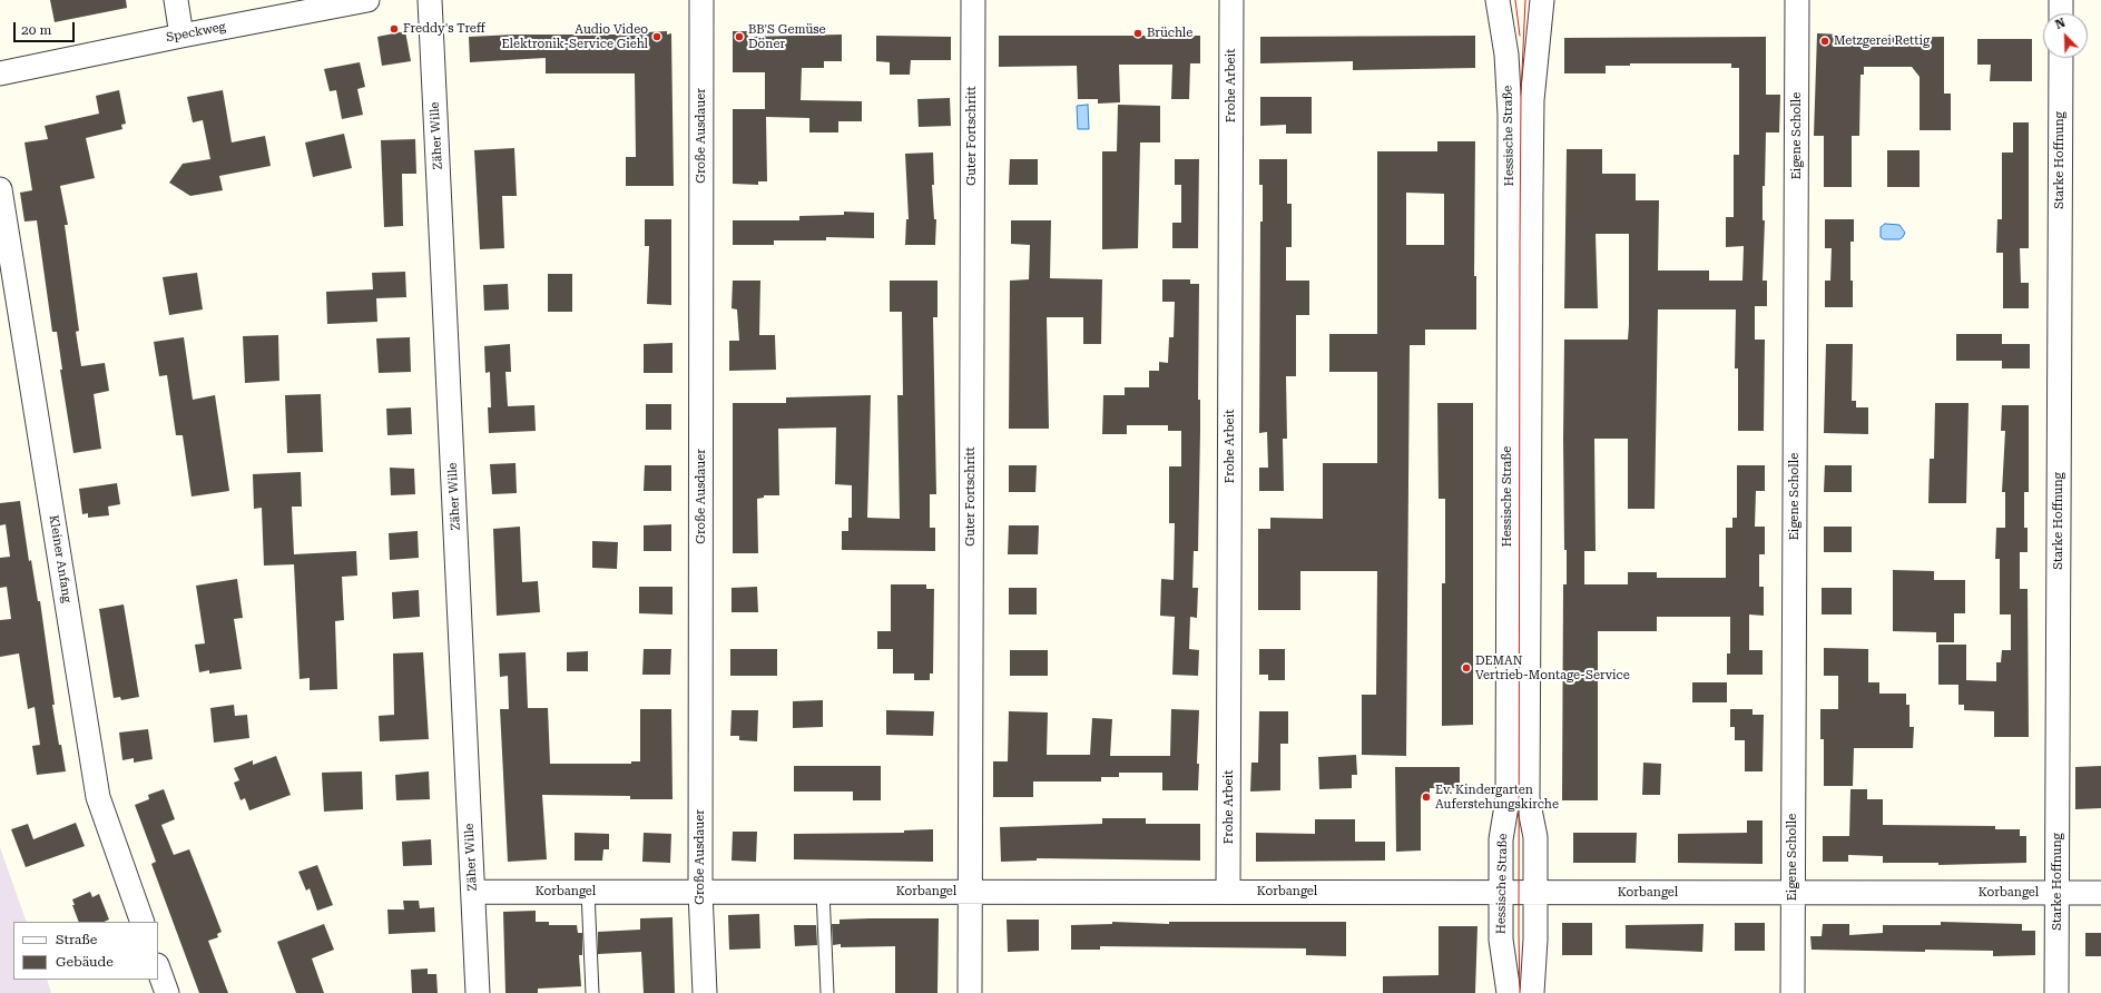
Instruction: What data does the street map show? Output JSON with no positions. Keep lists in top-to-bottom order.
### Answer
{
  "streets": {
    "street": [
      "Speckweg",
      "Frohe Arbeit",
      "Zäher Wille",
      "Große Ausdauer",
      "Guter Fortschritt",
      "Hessische Straße",
      "Eigene Scholle",
      "Starke Hoffnung",
      "Kleiner Anfang",
      "Korbangel"
    ]
  },
  "crossings": [
    ["Frohe Arbeit", "Korbangel"],
    ["Zäher Wille", "Korbangel"],
    ["Große Ausdauer", "Korbangel"],
    ["Guter Fortschritt", "Korbangel"],
    ["Hessische Straße", "Korbangel"],
    ["Eigene Scholle", "Korbangel"],
    ["Starke Hoffnung", "Korbangel"]
  ],
  "places": [
    "Freddy's Treff",
    "Brüchle",
    "Audio Video Elektronik-Service Giehl",
    "BB'S Gemüse Döner",
    "Metzgerei Rettig",
    "DEMAN Vertrieb-Montage-Service",
    "Ev. Kindergarten Auferstehungskirche"
  ],
  "legend": ["Straße", "Gebäude"],
  "scale_bar": "20 m",
  "north": "top left"
}
